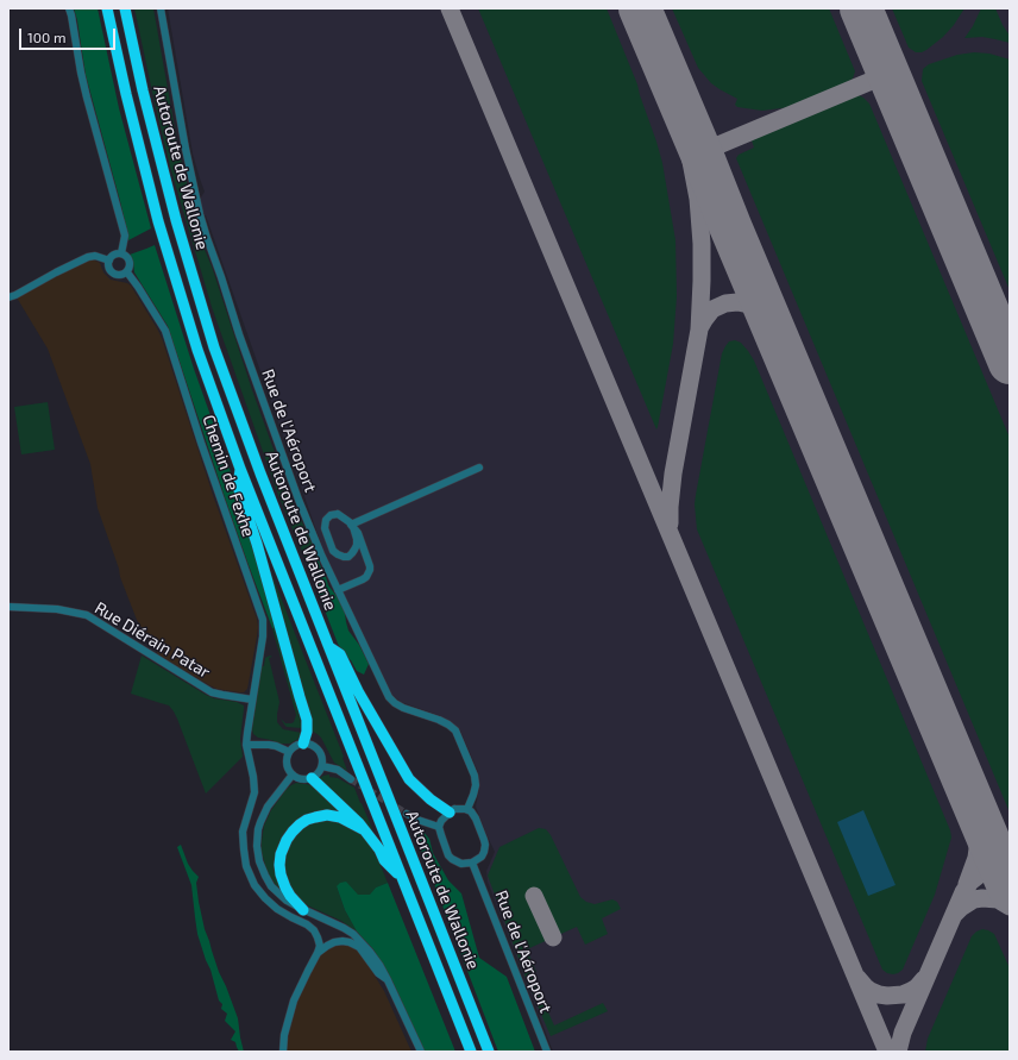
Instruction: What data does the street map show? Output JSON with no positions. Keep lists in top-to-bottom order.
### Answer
{
  "streets": {
    "highway": ["Autoroute de Wallonie"],
    "street": ["Rue de l'Aéroport", "Chemin de Fexhe", "Rue Diérain Patar"]
  },
  "crossings": [
    ["Chemin de Fexhe", "Rue Diérain Patar"]
  ],
  "scale_bar": "100 m"
}
